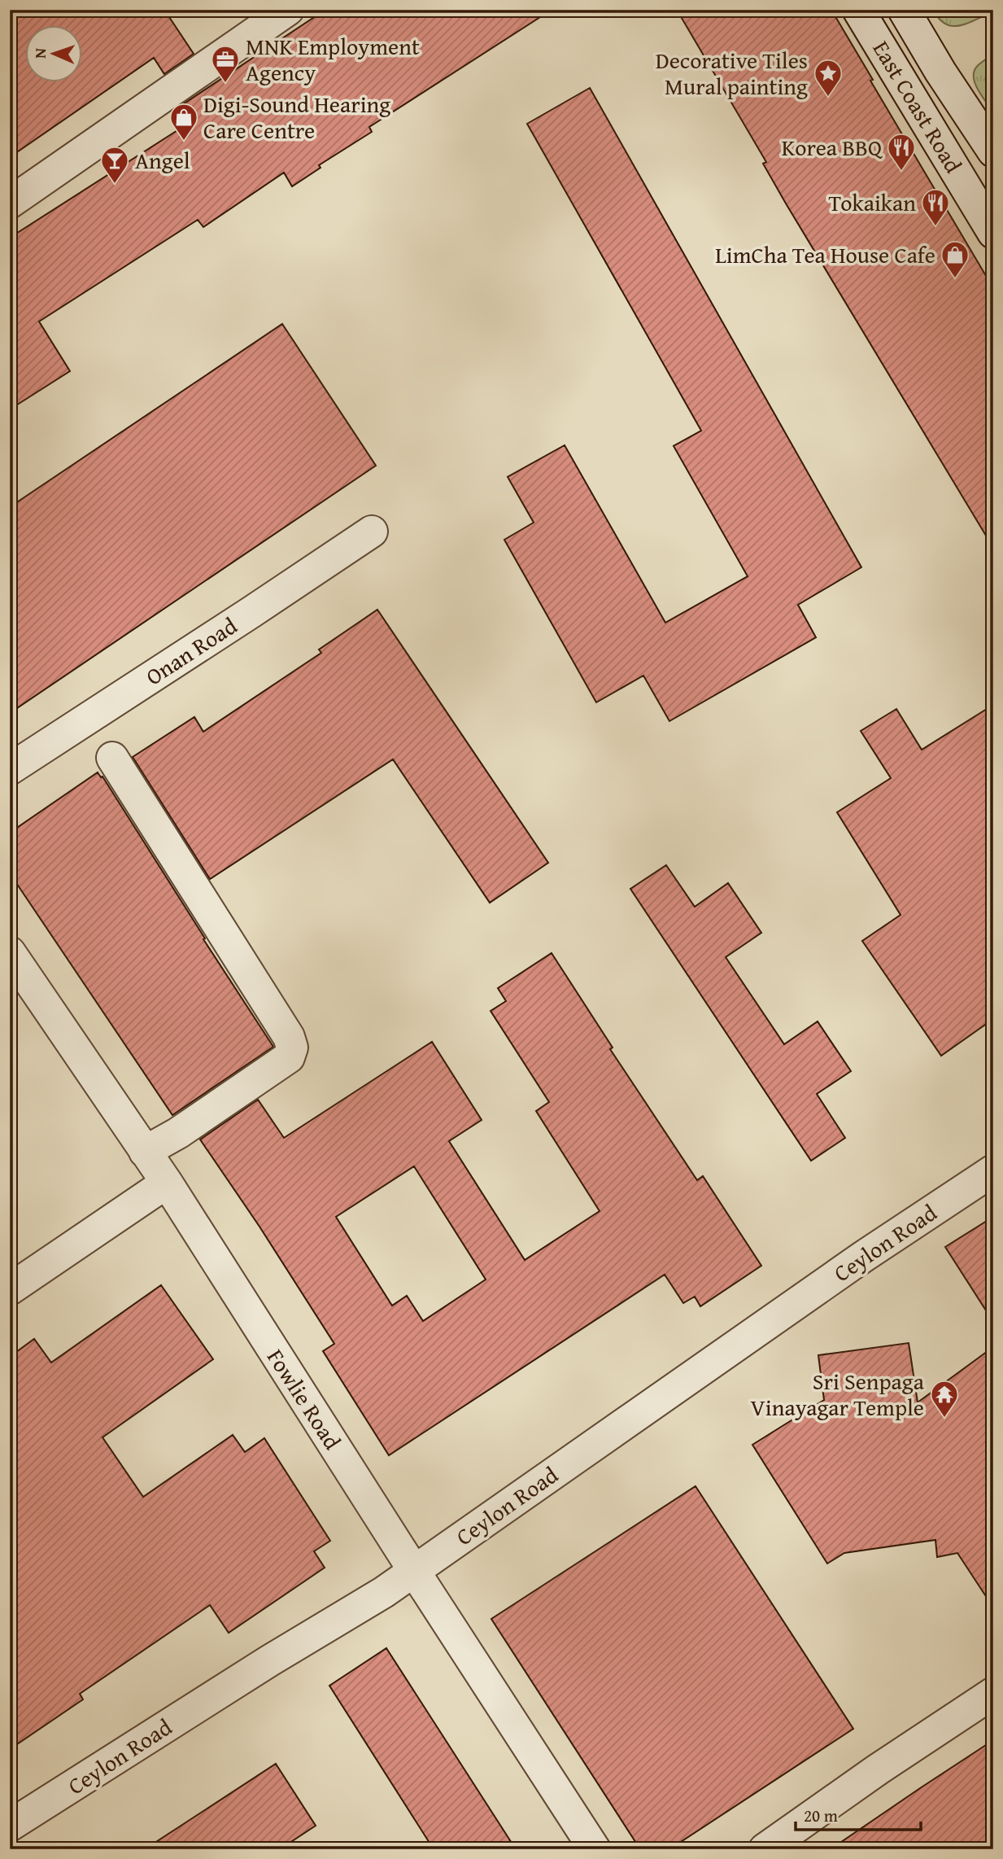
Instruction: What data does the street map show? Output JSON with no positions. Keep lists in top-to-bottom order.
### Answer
{
  "streets": {
    "street": [
      "East Coast Road",
      "Onan Road",
      "Ceylon Road",
      "Fowlie Road"
    ]
  },
  "crossings": [
    ["Ceylon Road", "Fowlie Road"]
  ],
  "places": {
    "office": ["MNK Employment Agency"],
    "place": ["Decorative Tiles Mural painting"],
    "shop": ["Digi-Sound Hearing Care Centre", "LimCha Tea House Cafe"],
    "restaurant": ["Korea BBQ", "Tokaikan"],
    "bar": ["Angel"],
    "temple": ["Sri Senpaga Vinayagar Temple"]
  },
  "scale_bar": "20 m",
  "north": "left"
}
